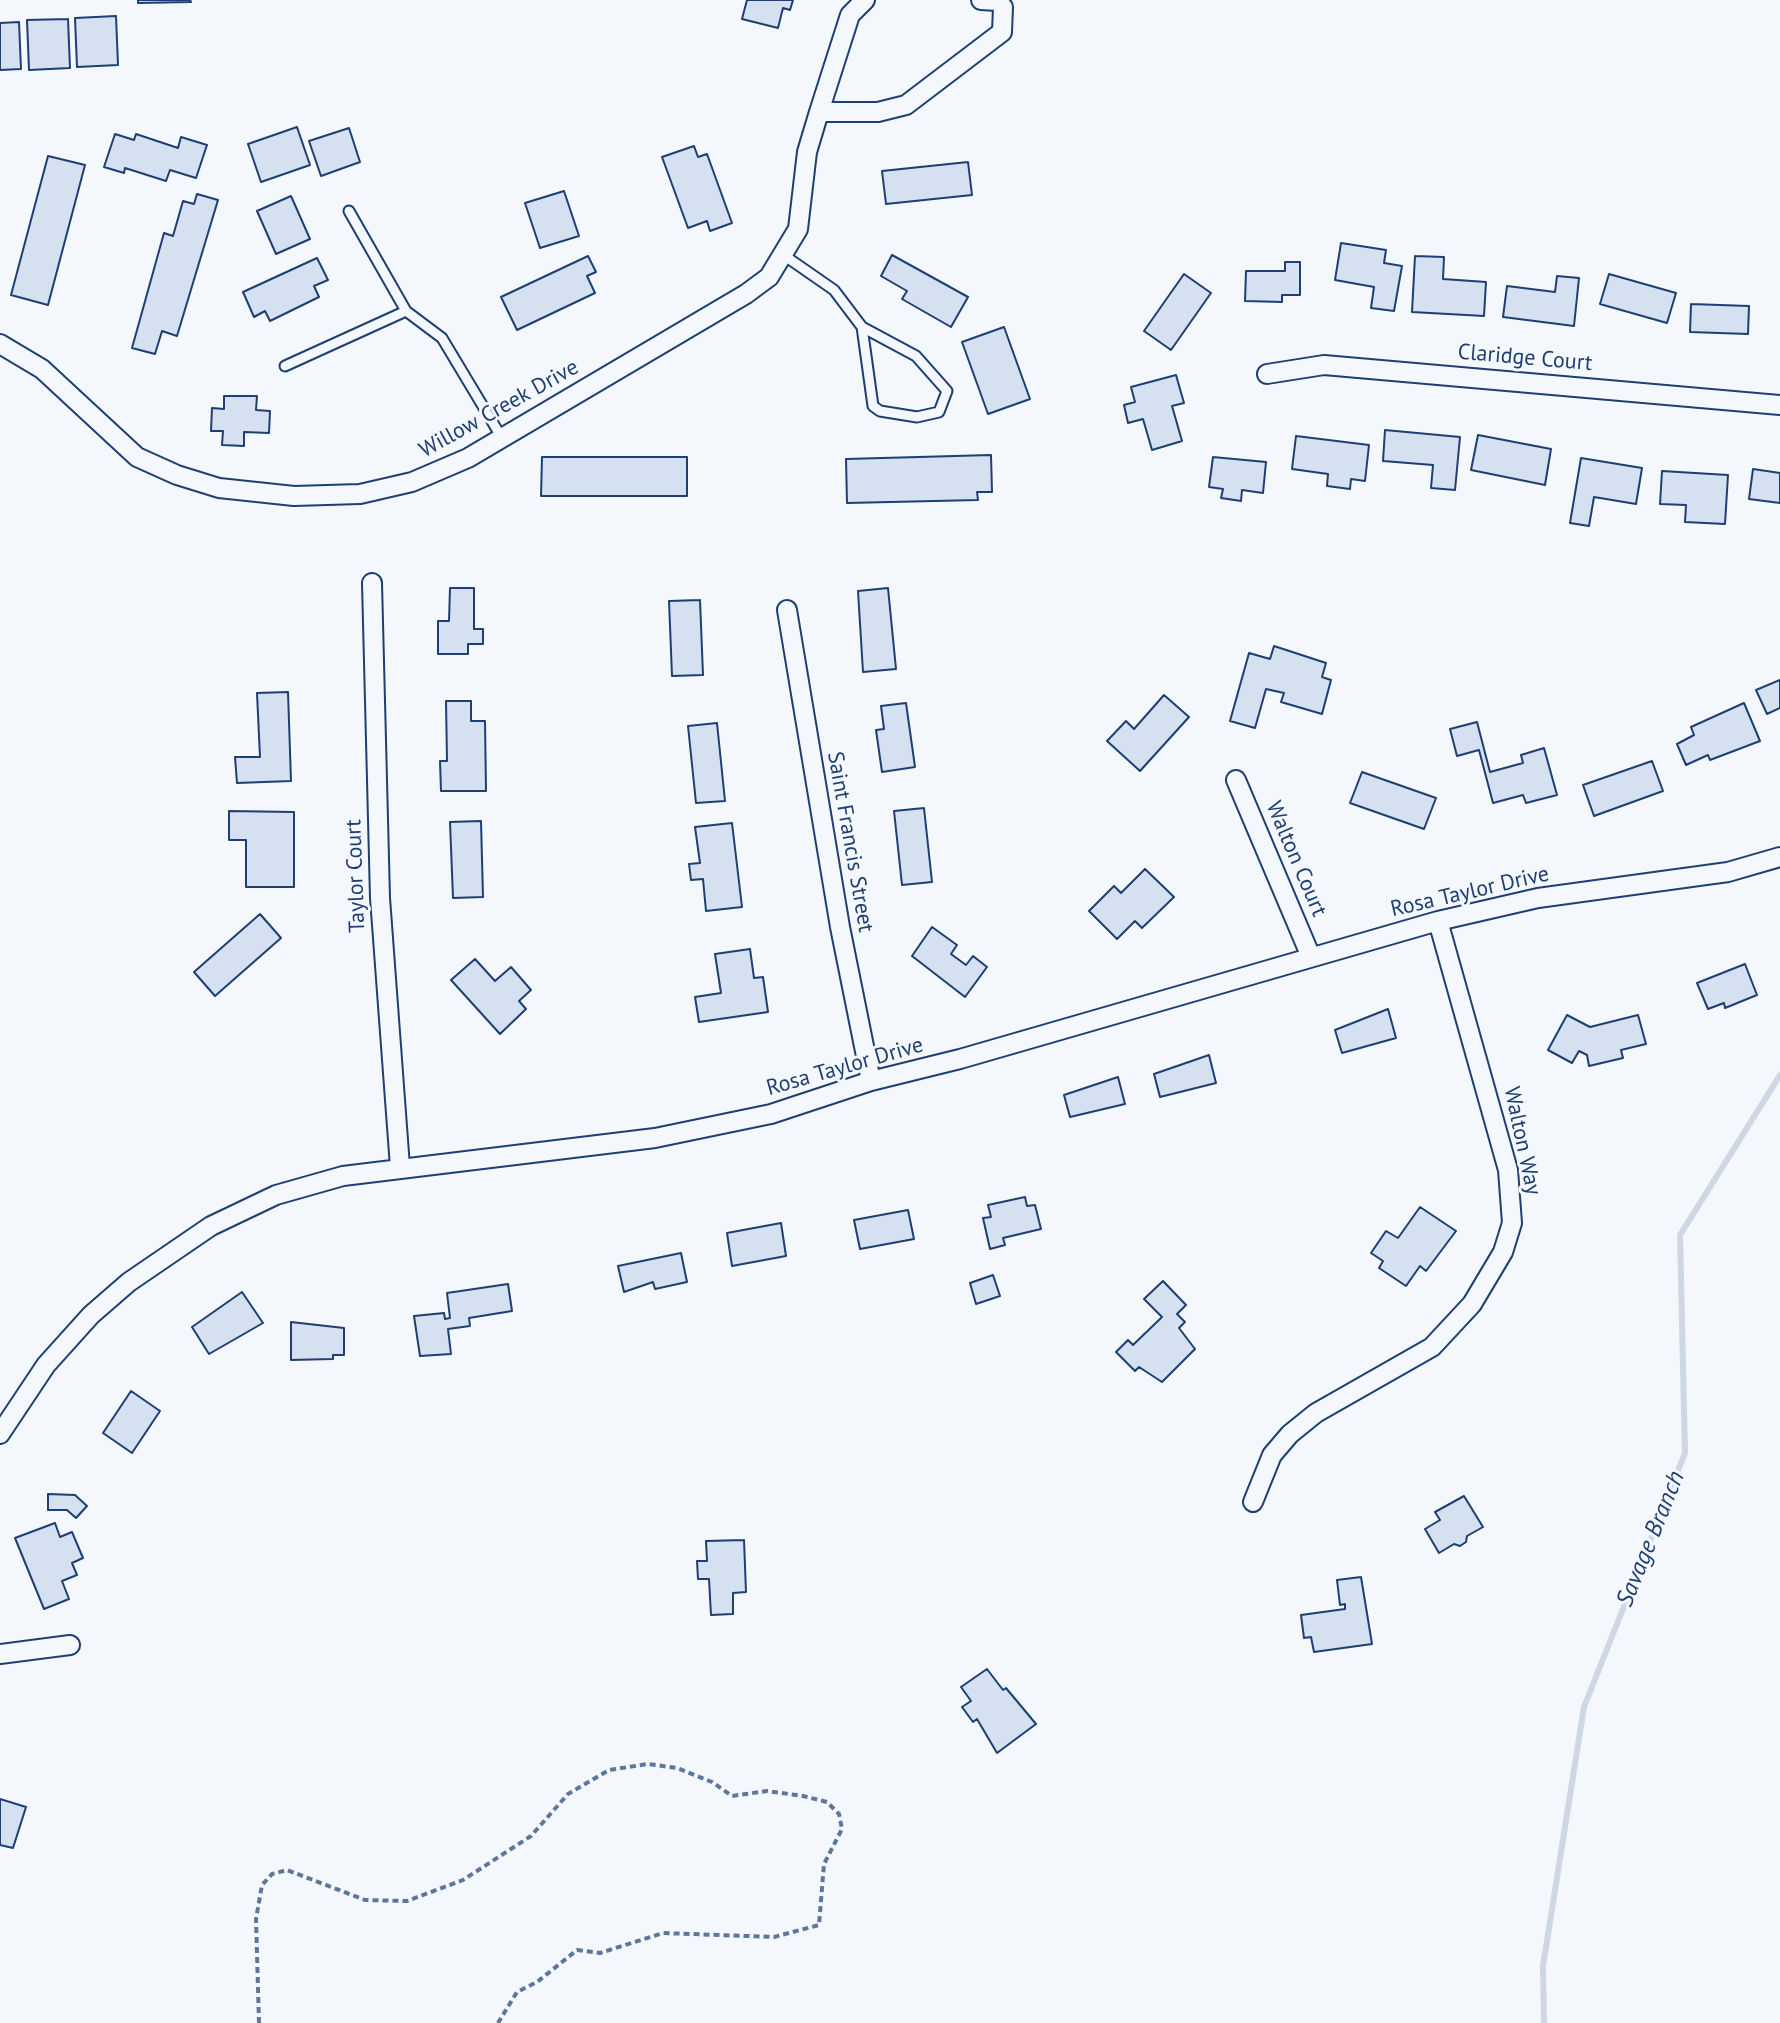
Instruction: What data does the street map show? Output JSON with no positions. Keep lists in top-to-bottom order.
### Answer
{
  "streets": {
    "street": [
      "Claridge Court",
      "Willow Creek Drive",
      "Saint Francis Street",
      "Walton Court",
      "Taylor Court",
      "Rosa Taylor Drive",
      "Walton Way"
    ]
  },
  "crossings": [
    ["Saint Francis Street", "Rosa Taylor Drive"],
    ["Walton Court", "Rosa Taylor Drive"],
    ["Taylor Court", "Rosa Taylor Drive"],
    ["Rosa Taylor Drive", "Walton Way"]
  ],
  "water": ["Savage Branch"]
}
